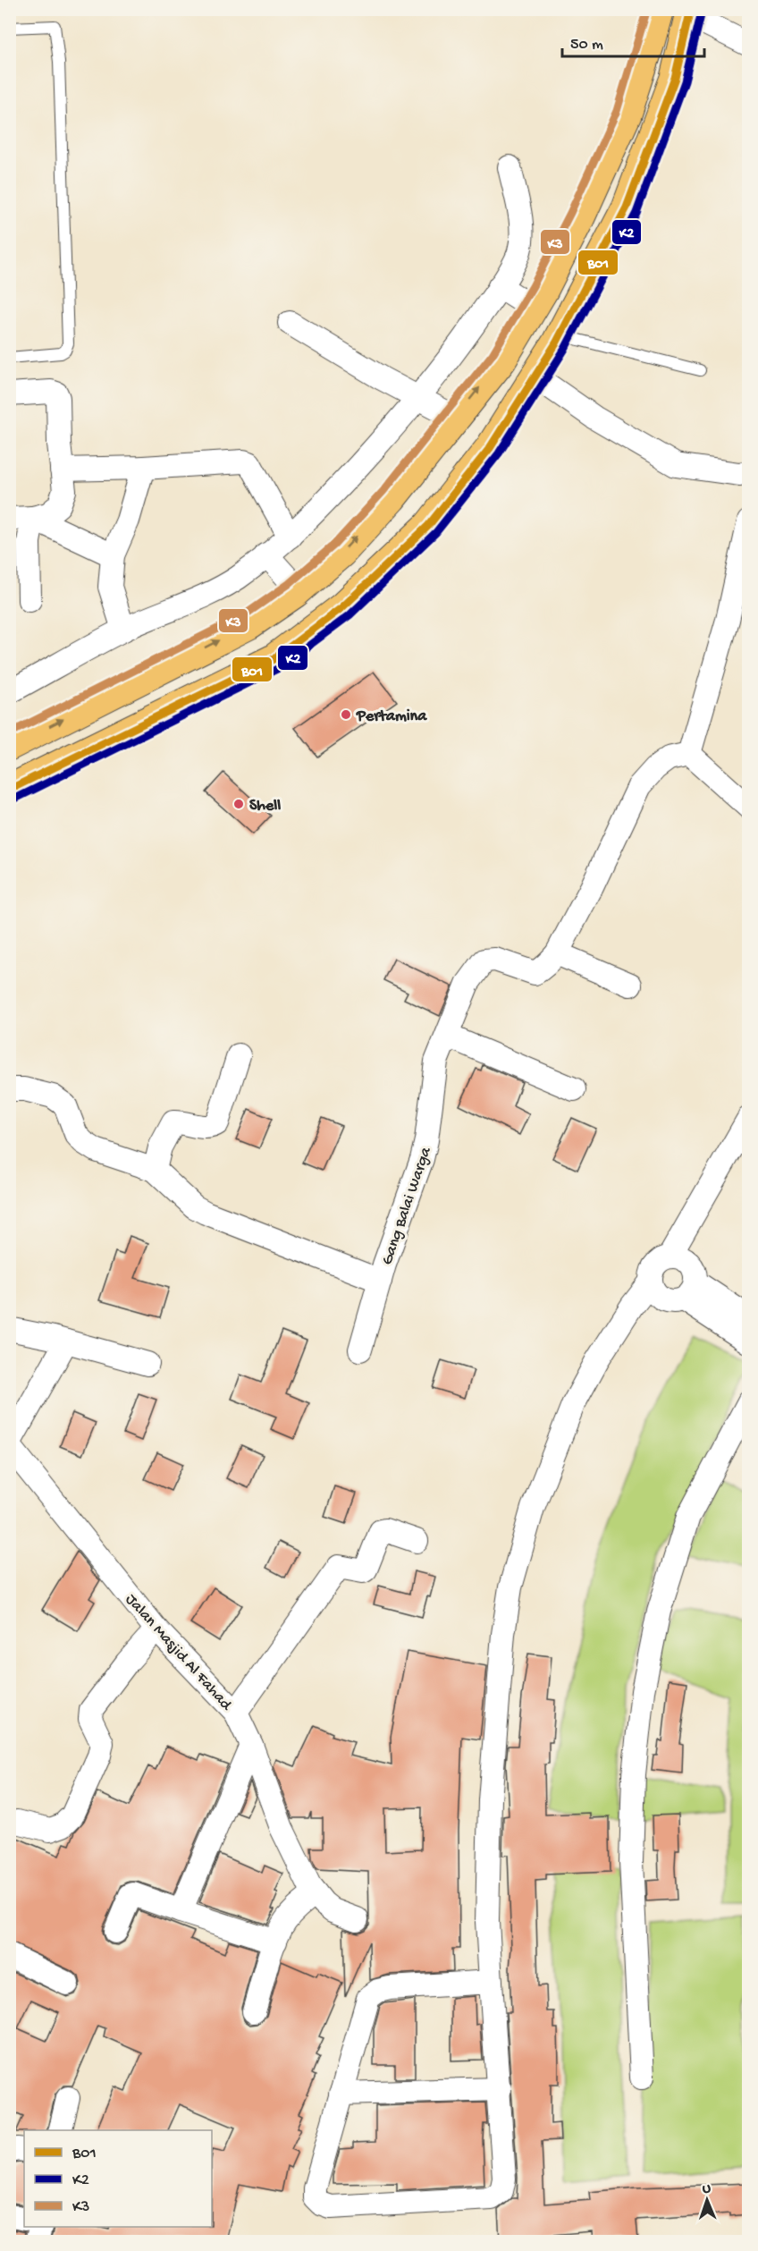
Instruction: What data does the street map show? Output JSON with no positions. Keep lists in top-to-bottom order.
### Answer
{
  "streets": {
    "street": ["Gang Balai Warga", "Jalan Masjid Al Fahad"]
  },
  "places": ["Pertamina", "Shell"],
  "lines": ["transit line B01", "transit line K3", "transit line K2"],
  "legend": ["B01", "K2", "K3"],
  "scale_bar": "50 m",
  "north": "top"
}
